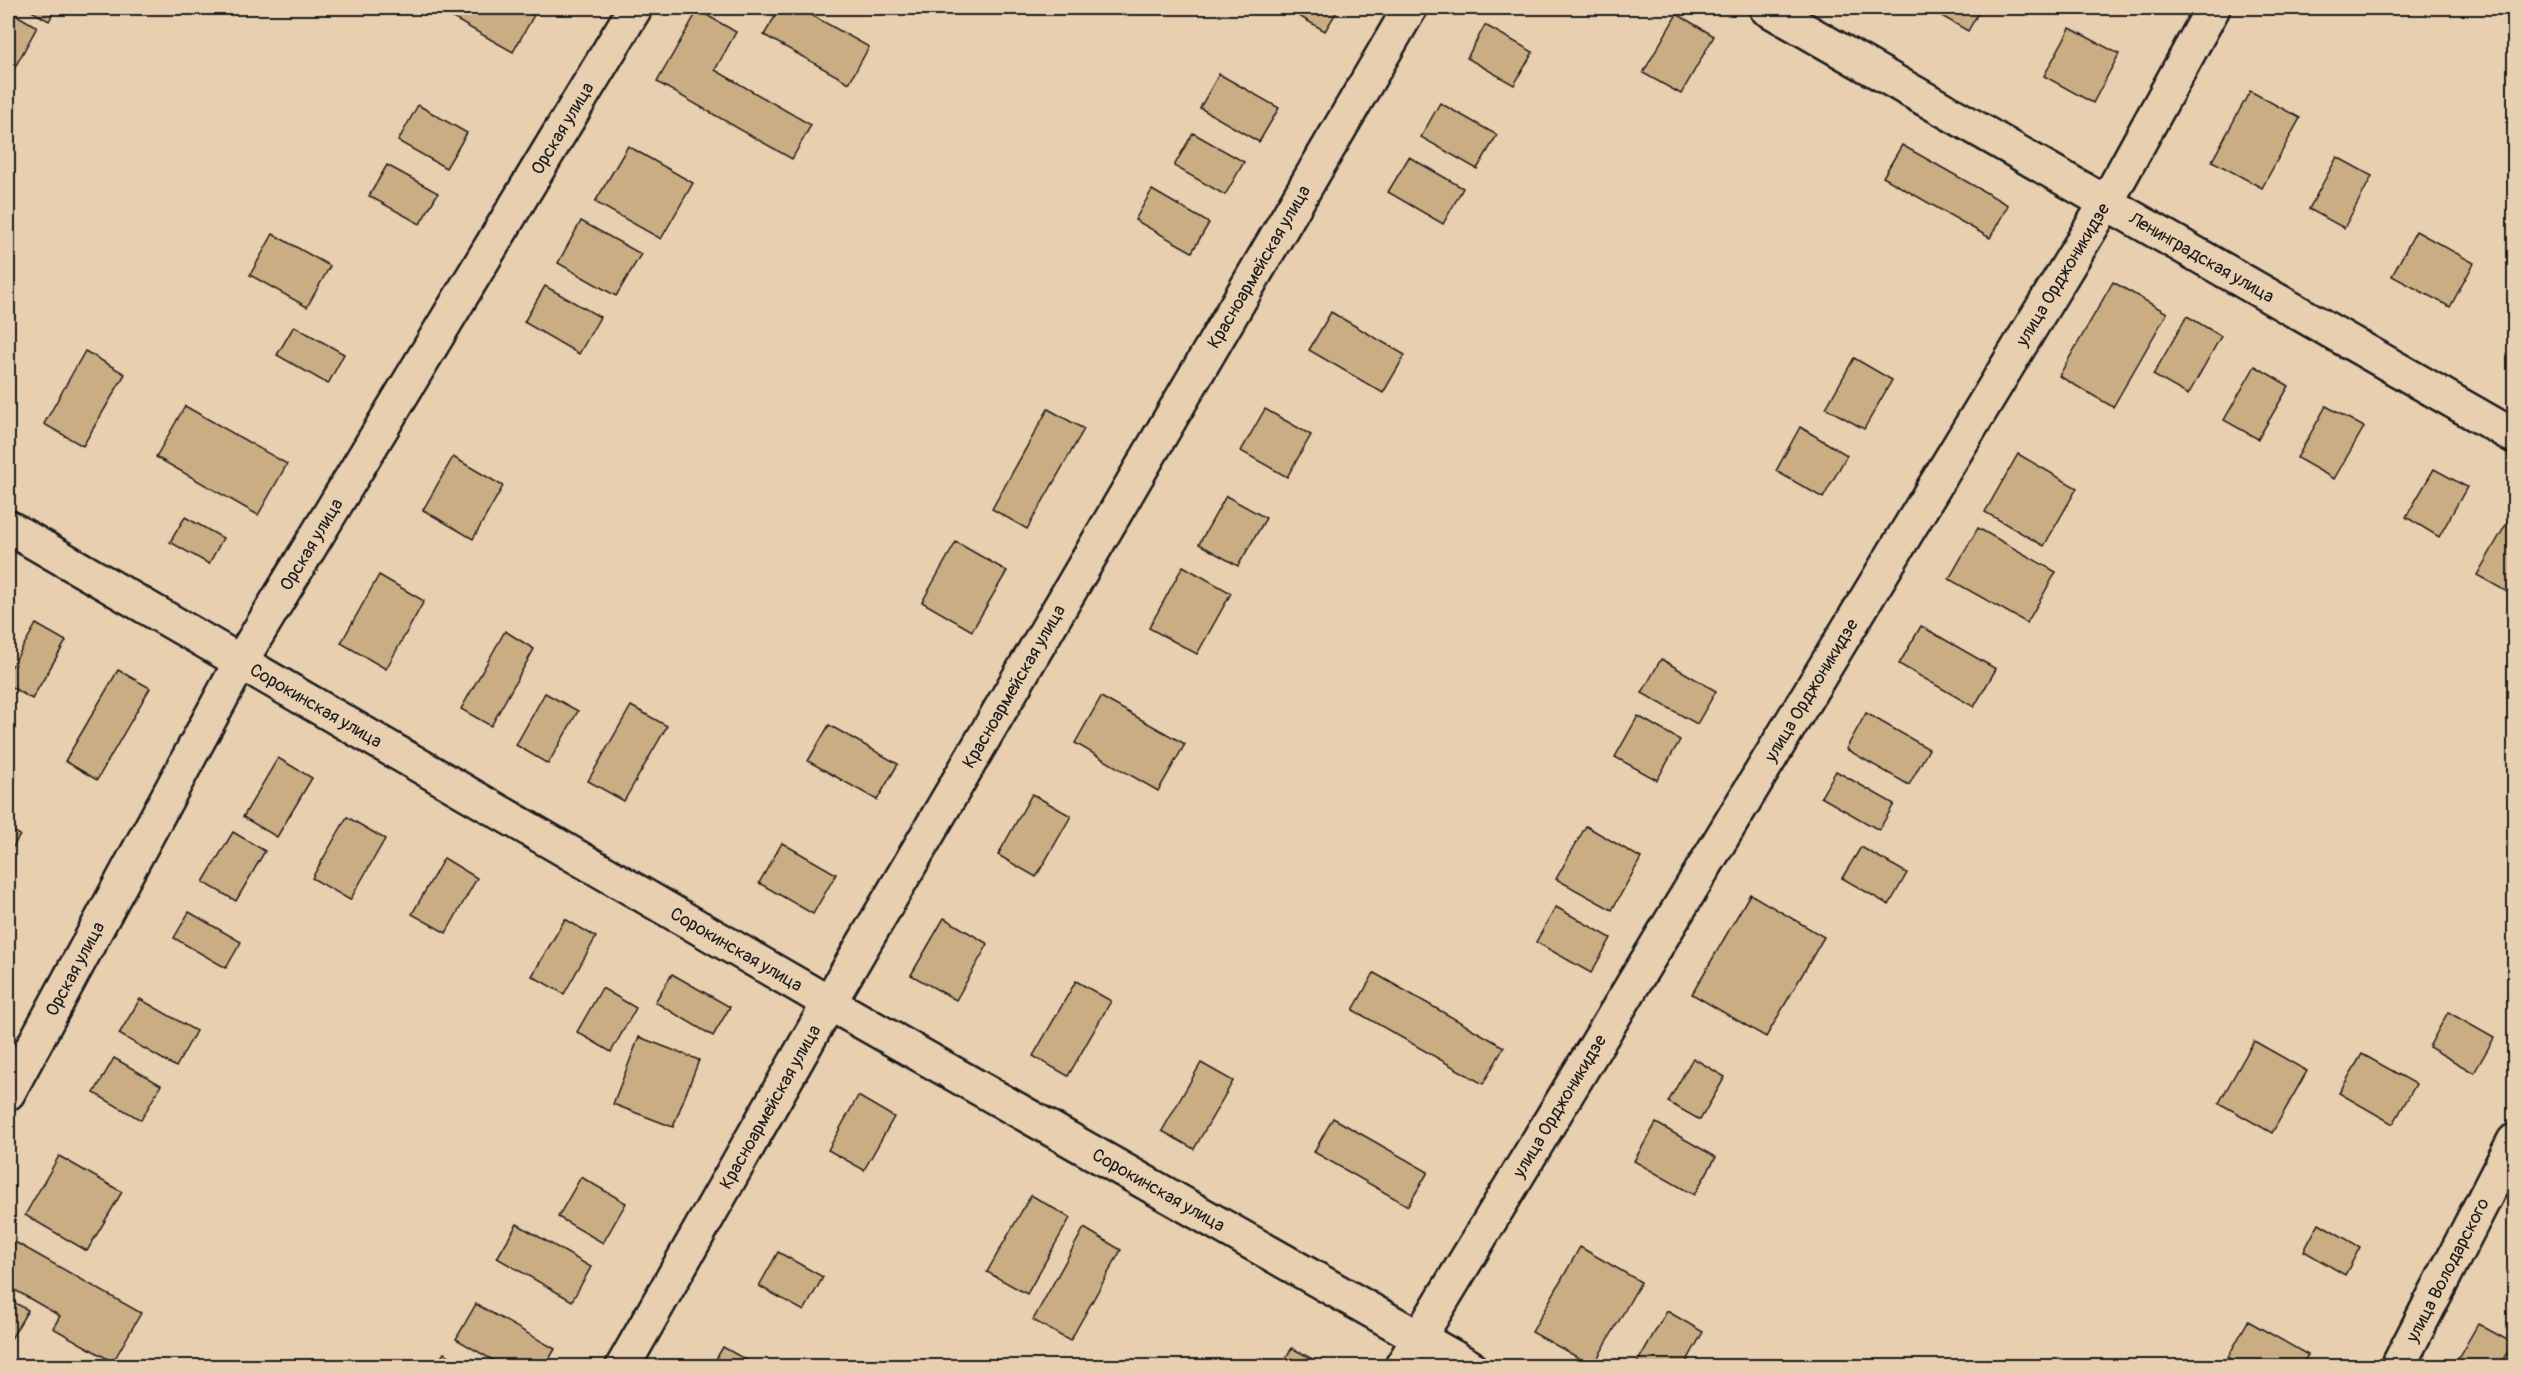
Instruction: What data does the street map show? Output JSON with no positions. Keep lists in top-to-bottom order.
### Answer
{
  "streets": {
    "street": [
      "Орская улица",
      "Ленинградская улица",
      "Красноармейская улица",
      "улица Орджоникидзе",
      "Сорокинская улица",
      "улица Володарского"
    ]
  },
  "crossings": [
    ["Орская улица", "Сорокинская улица"],
    ["Ленинградская улица", "улица Орджоникидзе"],
    ["Красноармейская улица", "Сорокинская улица"],
    ["улица Орджоникидзе", "Сорокинская улица"]
  ]
}
